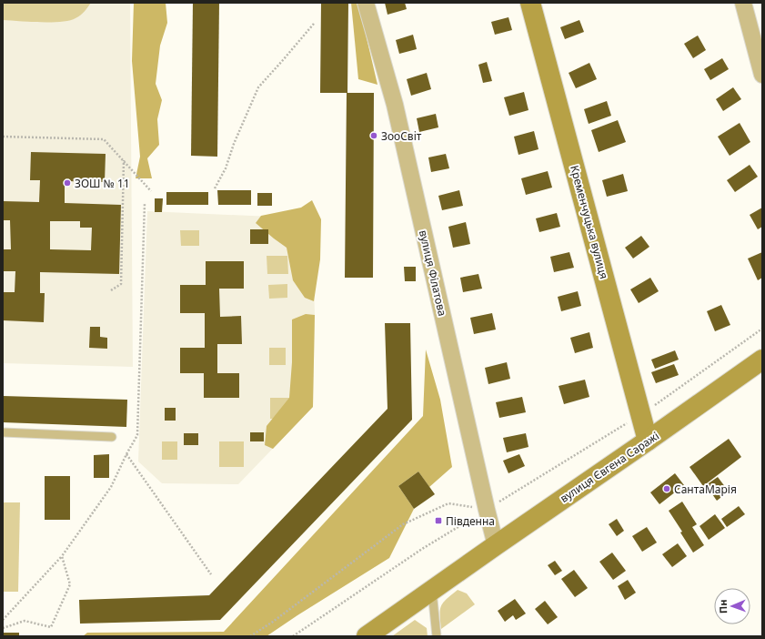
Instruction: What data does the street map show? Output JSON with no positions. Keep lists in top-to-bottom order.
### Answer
{
  "streets": {
    "main road": ["Кременчуцька вулиця", "вулиця Євгена Саражі"],
    "street": ["вулиця Філатова"]
  },
  "crossings": [
    ["Кременчуцька вулиця", "вулиця Євгена Саражі"],
    ["вулиця Філатова", "вулиця Євгена Саражі"]
  ],
  "places": {
    "other": ["ЗооСвiт", "ЗОШ № 11", "СантаМарія"],
    "transit": ["Південна"]
  },
  "north": "left"
}
